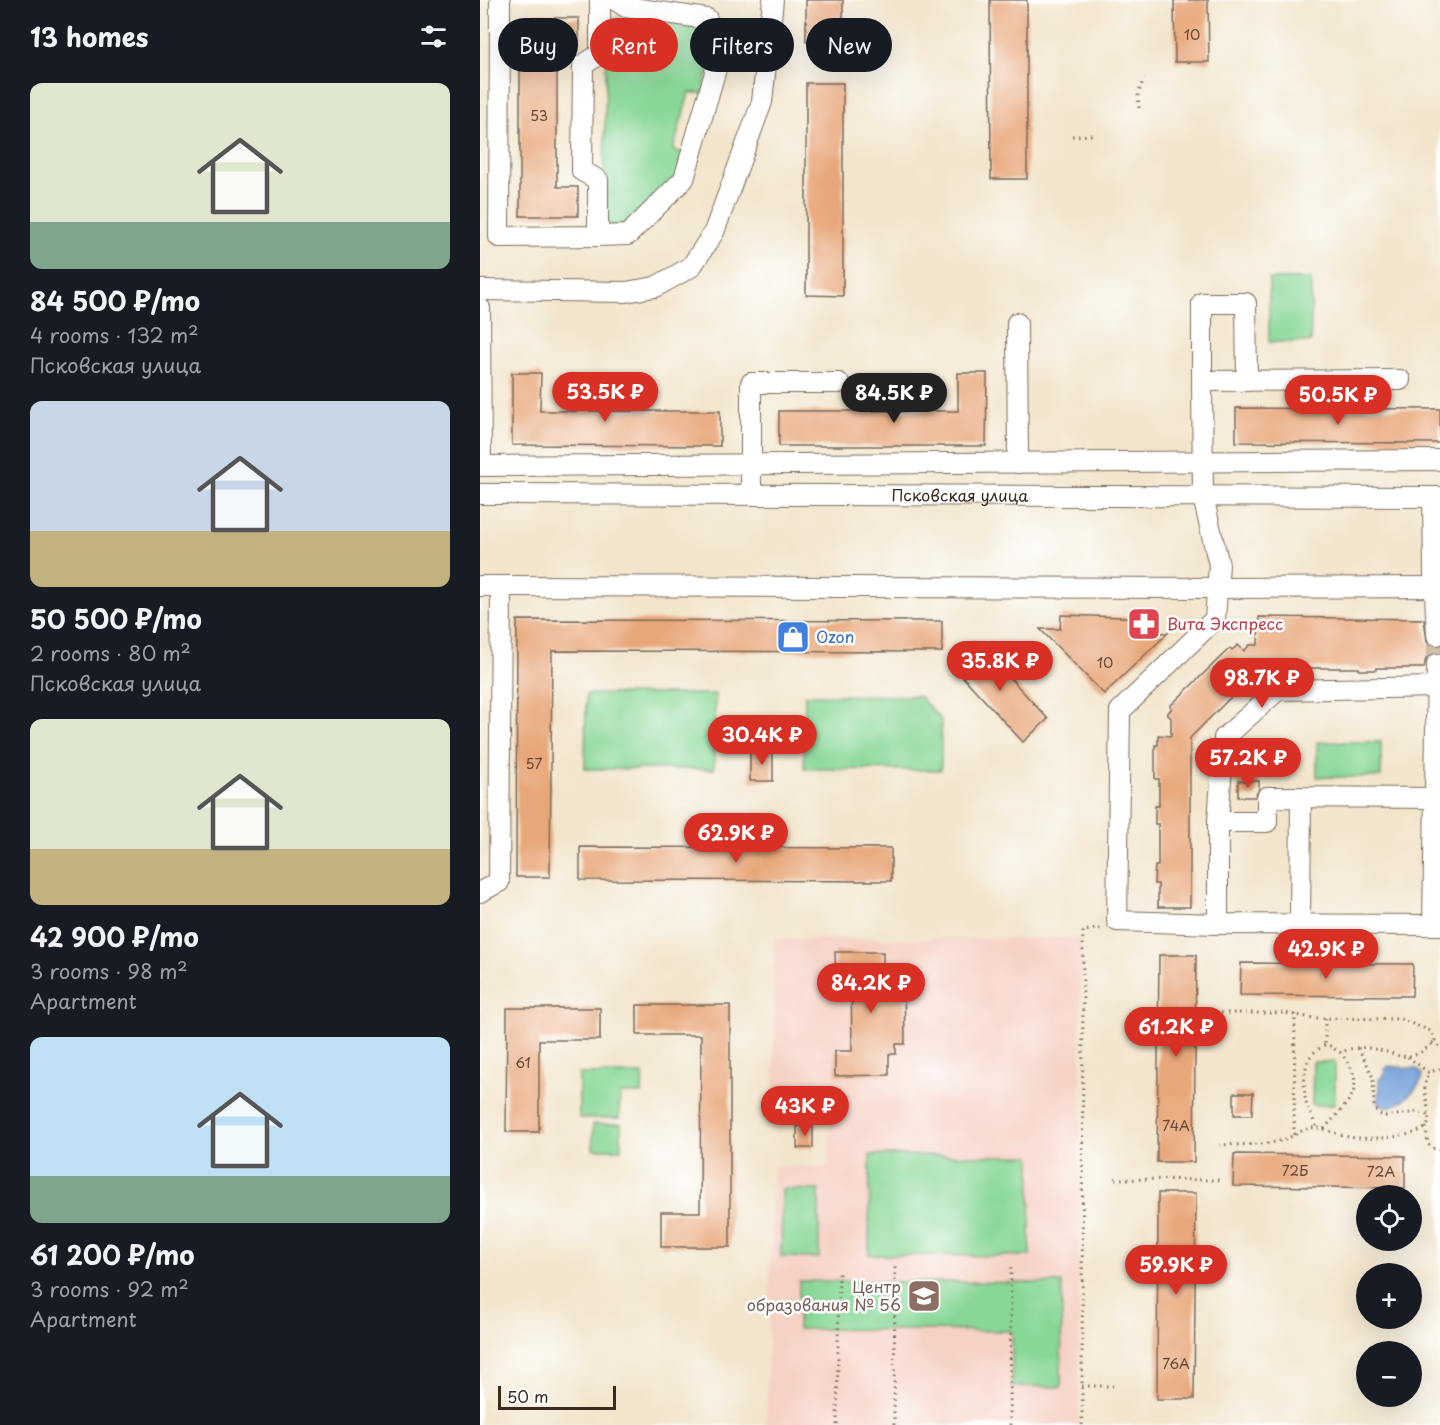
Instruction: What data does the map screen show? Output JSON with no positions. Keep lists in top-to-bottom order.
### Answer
{
  "streets": {
    "street": ["Псковская улица"]
  },
  "places": {
    "pharmacy": ["Вита Экспресс"],
    "shop": ["Ozon"],
    "school or university": ["Центр образования № 56"]
  },
  "house_numbers": [
    "10",
    "53",
    "10",
    "57",
    "61",
    "74А",
    "72Б",
    "72А",
    "76А"
  ],
  "scale_bar": "50 m",
  "page": {
    "heading": "13 homes",
    "chip": [
      "Buy",
      "Rent",
      "Filters",
      "New"
    ],
    "list": [
      {
        "name": "84 500 ₽/mo",
        "note": "4 rooms · 132 m² · Псковская улица"
      },
      {
        "name": "50 500 ₽/mo",
        "note": "2 rooms · 80 m² · Псковская улица"
      },
      {
        "name": "42 900 ₽/mo",
        "note": "3 rooms · 98 m² · Apartment"
      },
      {
        "name": "61 200 ₽/mo",
        "note": "3 rooms · 92 m² · Apartment"
      }
    ],
    "price": [
      "53.5K ₽",
      "84.5K ₽",
      "50.5K ₽",
      "35.8K ₽",
      "98.7K ₽",
      "30.4K ₽",
      "57.2K ₽",
      "62.9K ₽",
      "42.9K ₽",
      "84.2K ₽",
      "61.2K ₽",
      "43K ₽",
      "59.9K ₽"
    ],
    "map_buttons": ["+", "−"],
    "scale": "50 m"
  }
}
